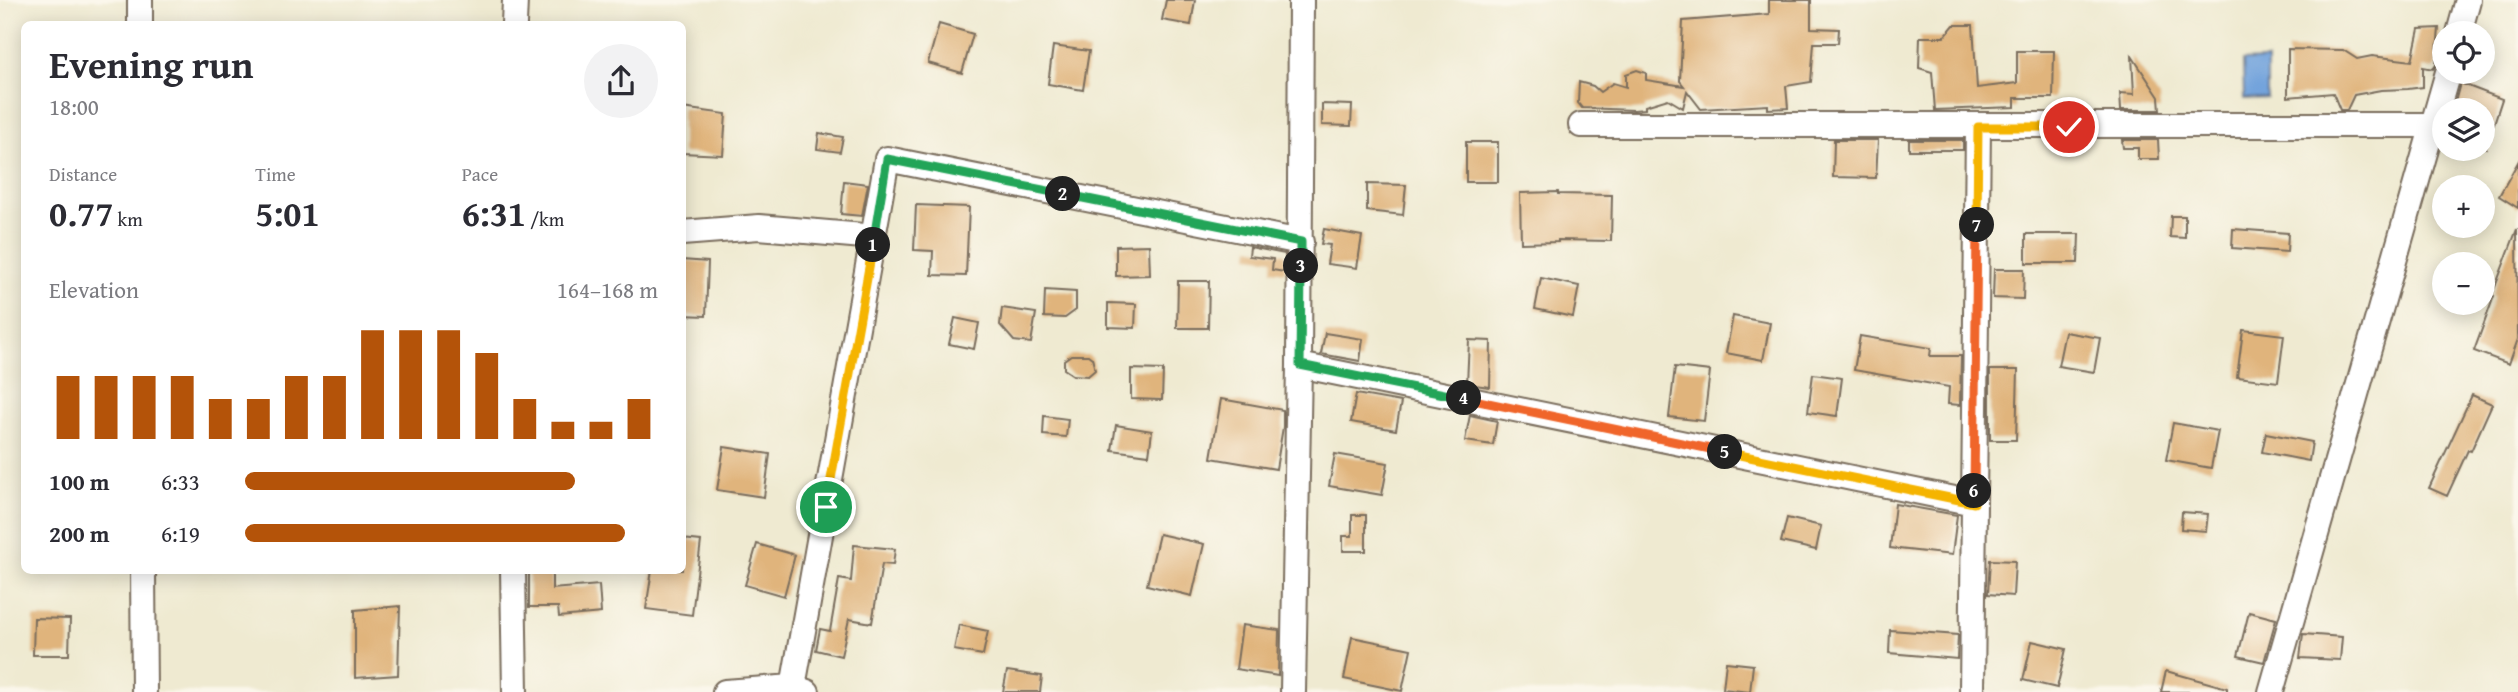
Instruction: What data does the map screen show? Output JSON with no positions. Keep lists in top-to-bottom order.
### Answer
{
  "page": {
    "map_buttons": ["+", "−"],
    "heading": ["Evening run", "18:00"],
    "stats": [
      ["Distance", "0.77 km"],
      ["Time", "5:01"],
      ["Pace", "6:31 /km"]
    ],
    "pins": [
      "2",
      "7",
      "1",
      "3",
      "4",
      "5",
      "6"
    ],
    "chart": ["Elevation", "164–168 m"],
    "list": [
      {
        "name": "100 m",
        "note": "6:33"
      },
      {
        "name": "200 m",
        "note": "6:19"
      }
    ]
  }
}
